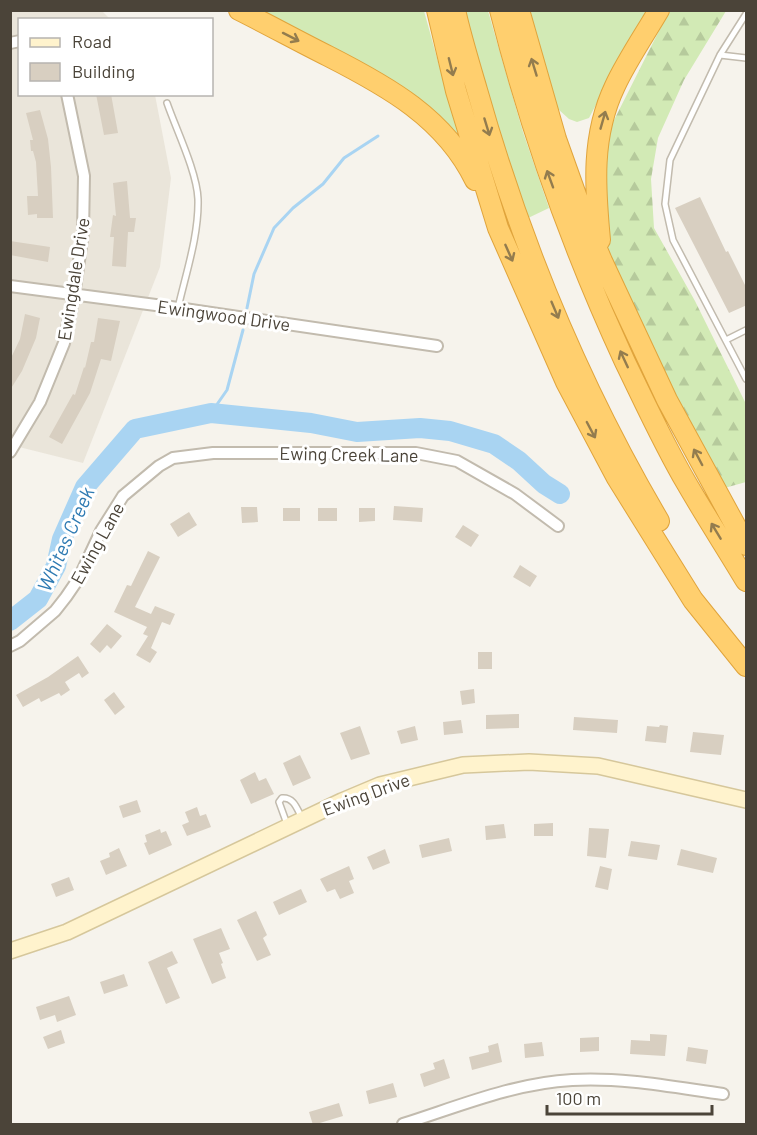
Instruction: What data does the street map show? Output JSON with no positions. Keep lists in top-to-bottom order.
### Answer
{
  "streets": {
    "street": [
      "Ewingdale Drive",
      "Ewingwood Drive",
      "Ewing Creek Lane",
      "Ewing Lane",
      "Ewing Drive"
    ]
  },
  "crossings": [
    ["Ewingdale Drive", "Ewingwood Drive"],
    ["Ewing Creek Lane", "Ewing Lane"]
  ],
  "water": ["Whites Creek"],
  "legend": ["Road", "Building"],
  "scale_bar": "100 m"
}
